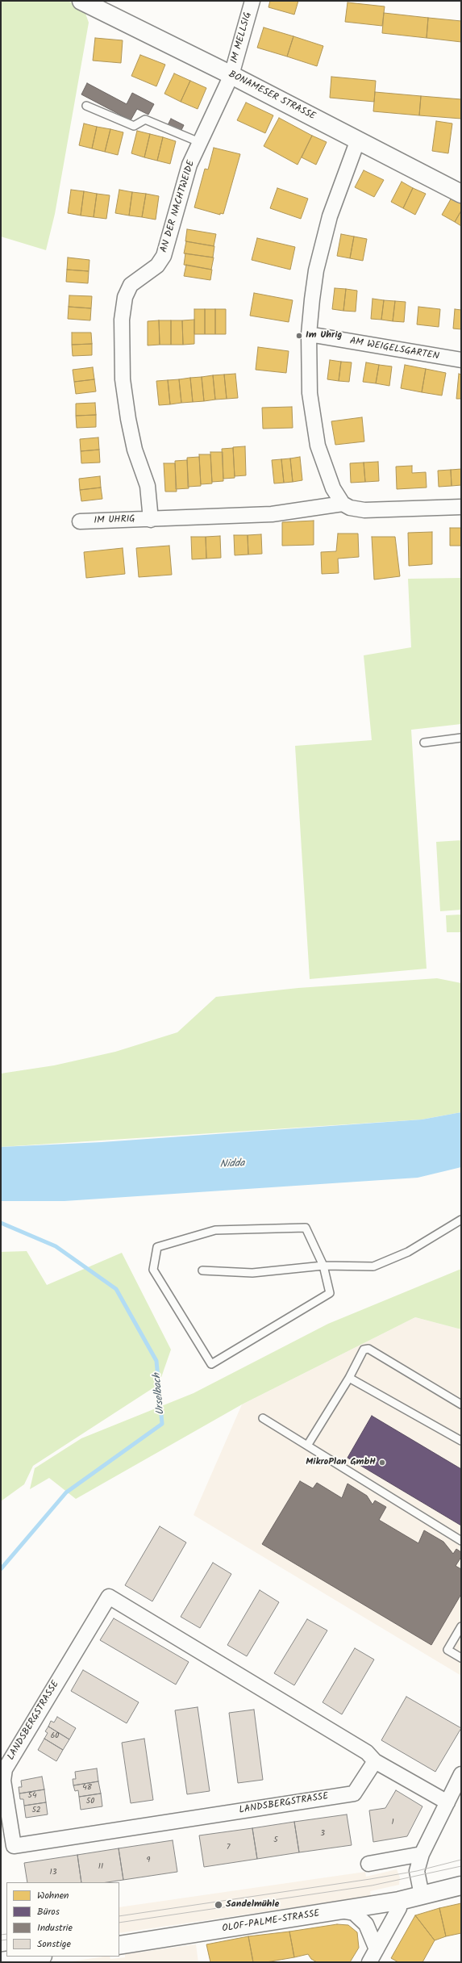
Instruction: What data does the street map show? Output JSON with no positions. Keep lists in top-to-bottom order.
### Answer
{
  "streets": {
    "street": [
      "IM MELLSIG",
      "BONAMESER STRASSE",
      "AN DER NACHTWEIDE",
      "AM WEIGELSGARTEN",
      "IM UHRIG",
      "LANDSBERGSTRASSE",
      "OLOF-PALME-STRASSE"
    ]
  },
  "crossings": [
    ["IM MELLSIG", "BONAMESER STRASSE"],
    ["IM MELLSIG", "AN DER NACHTWEIDE"],
    ["BONAMESER STRASSE", "AN DER NACHTWEIDE"],
    ["AN DER NACHTWEIDE", "IM UHRIG"]
  ],
  "water": ["Nidda", "Urselbach"],
  "places": ["Im Uhrig", "MikroPlan GmbH", "Sandelmühle"],
  "house_numbers": [
    "60",
    "48",
    "54",
    "50",
    "52",
    "1",
    "3",
    "5",
    "7",
    "9",
    "11",
    "13"
  ],
  "legend": [
    "Wohnen",
    "Büros",
    "Industrie",
    "Sonstige"
  ]
}
